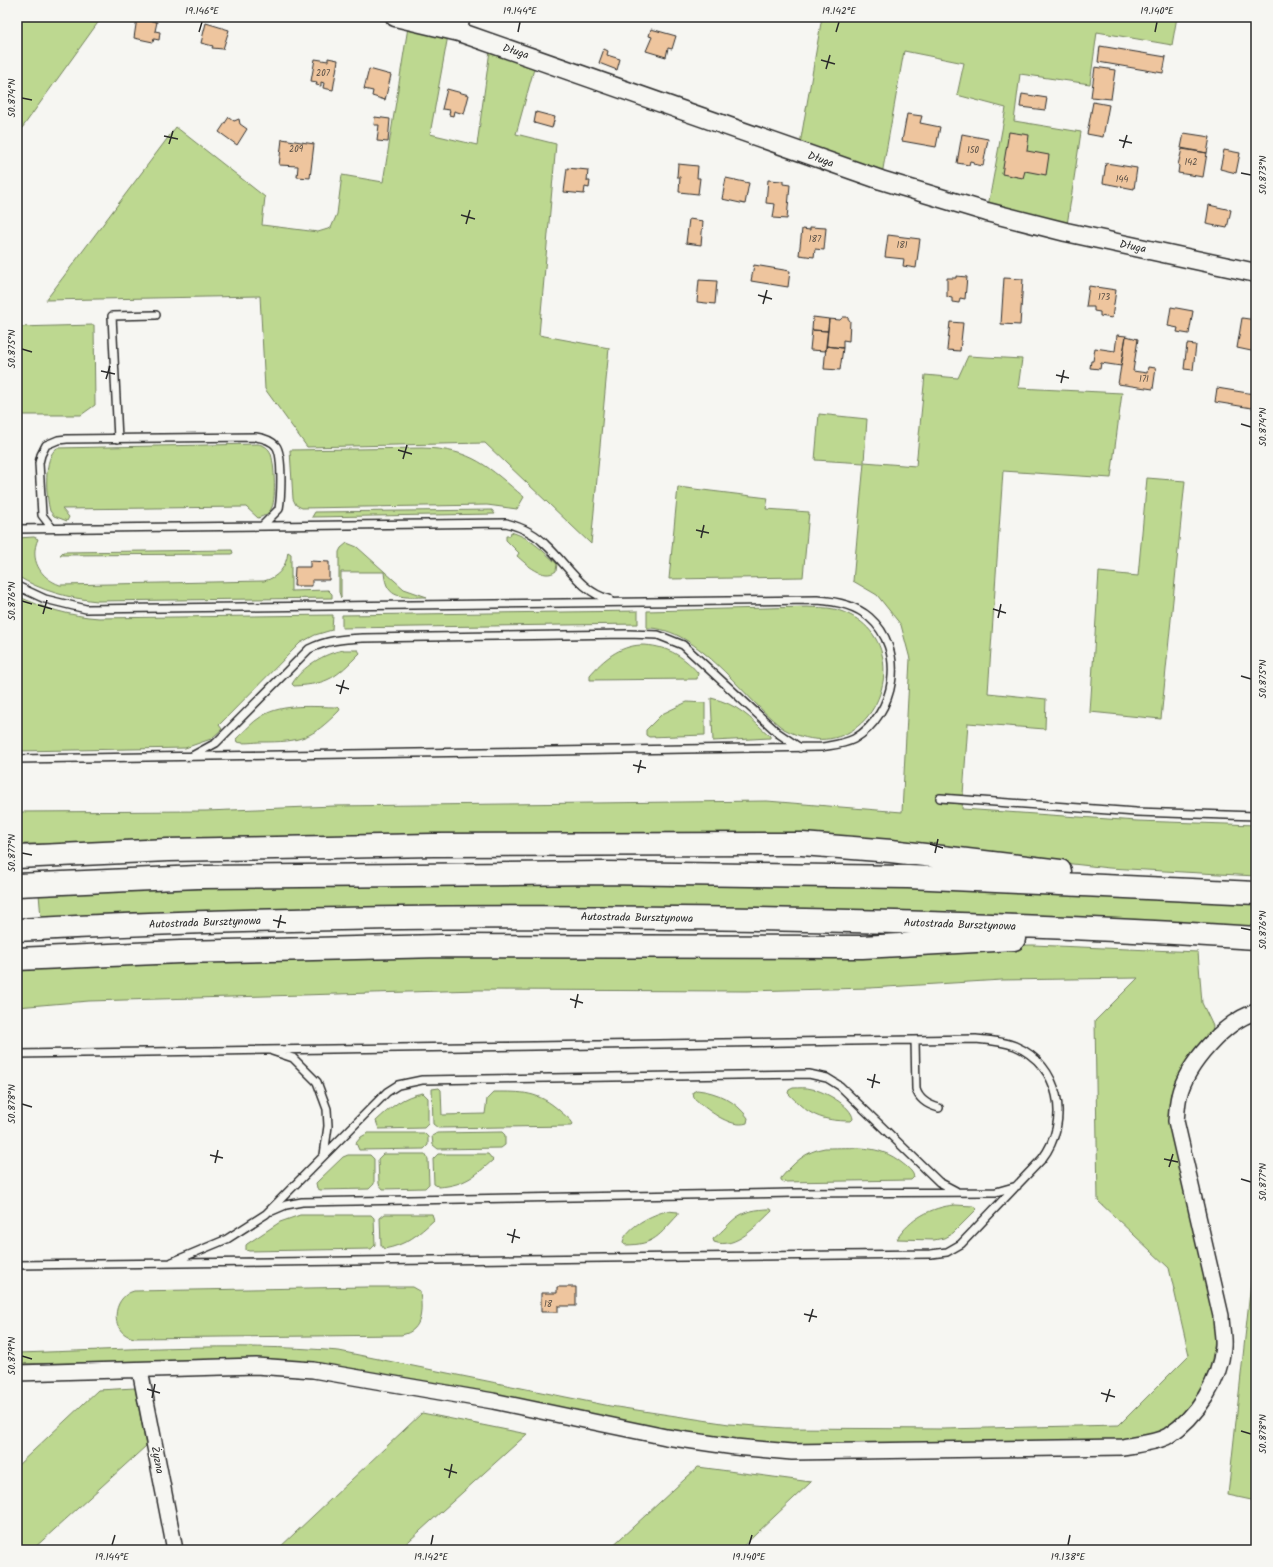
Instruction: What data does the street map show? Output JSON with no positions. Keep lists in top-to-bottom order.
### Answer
{
  "streets": {
    "highway": ["Autostrada Bursztynowa"],
    "street": ["Długa", "Żyzna"]
  },
  "house_numbers": [
    "207",
    "209",
    "150",
    "142",
    "144",
    "187",
    "181",
    "173",
    "171",
    "18"
  ],
  "coordinates": [
    "19.146°E",
    "19.144°E",
    "19.142°E",
    "19.140°E",
    "50.874°N",
    "50.873°N",
    "50.875°N",
    "50.876°N",
    "50.877°N",
    "50.878°N",
    "50.879°N",
    "19.138°E"
  ]
}
